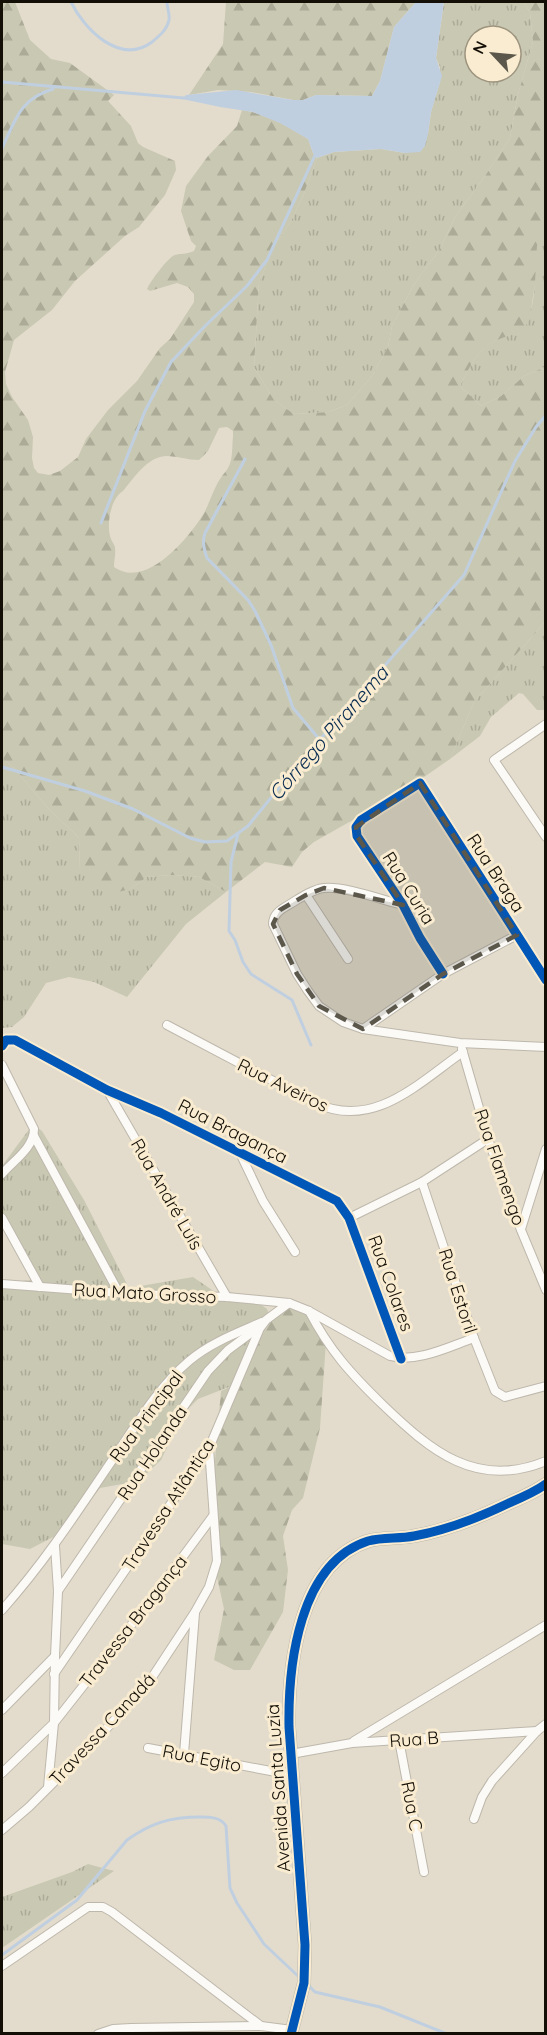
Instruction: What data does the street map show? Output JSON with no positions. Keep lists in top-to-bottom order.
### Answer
{
  "streets": {
    "street": [
      "Rua Braga",
      "Rua Curia",
      "Rua Aveiros",
      "Rua Bragança",
      "Rua Flamengo",
      "Rua André Luís",
      "Rua Colares",
      "Rua Estoril",
      "Rua Mato Grosso",
      "Rua Principal",
      "Rua Holanda",
      "Travessa Atlântica",
      "Travessa Bragança",
      "Travessa Canadá",
      "Rua B",
      "Rua Egito",
      "Avenida Santa Luzia",
      "Rua C"
    ]
  },
  "crossings": [
    ["Rua Braga", "Rua Curia"],
    ["Rua Aveiros", "Rua Flamengo"],
    ["Rua Bragança", "Rua André Luís"],
    ["Rua Bragança", "Rua Colares"],
    ["Rua André Luís", "Rua Mato Grosso"],
    ["Rua Colares", "Rua Mato Grosso"],
    ["Rua Mato Grosso", "Travessa Atlântica"],
    ["Rua Principal", "Travessa Atlântica"],
    ["Rua Holanda", "Travessa Atlântica"],
    ["Travessa Bragança", "Travessa Canadá"],
    ["Rua B", "Avenida Santa Luzia"],
    ["Rua B", "Rua C"],
    ["Rua Egito", "Avenida Santa Luzia"]
  ],
  "water": ["Córrego Piranema"],
  "north": "top left"
}
